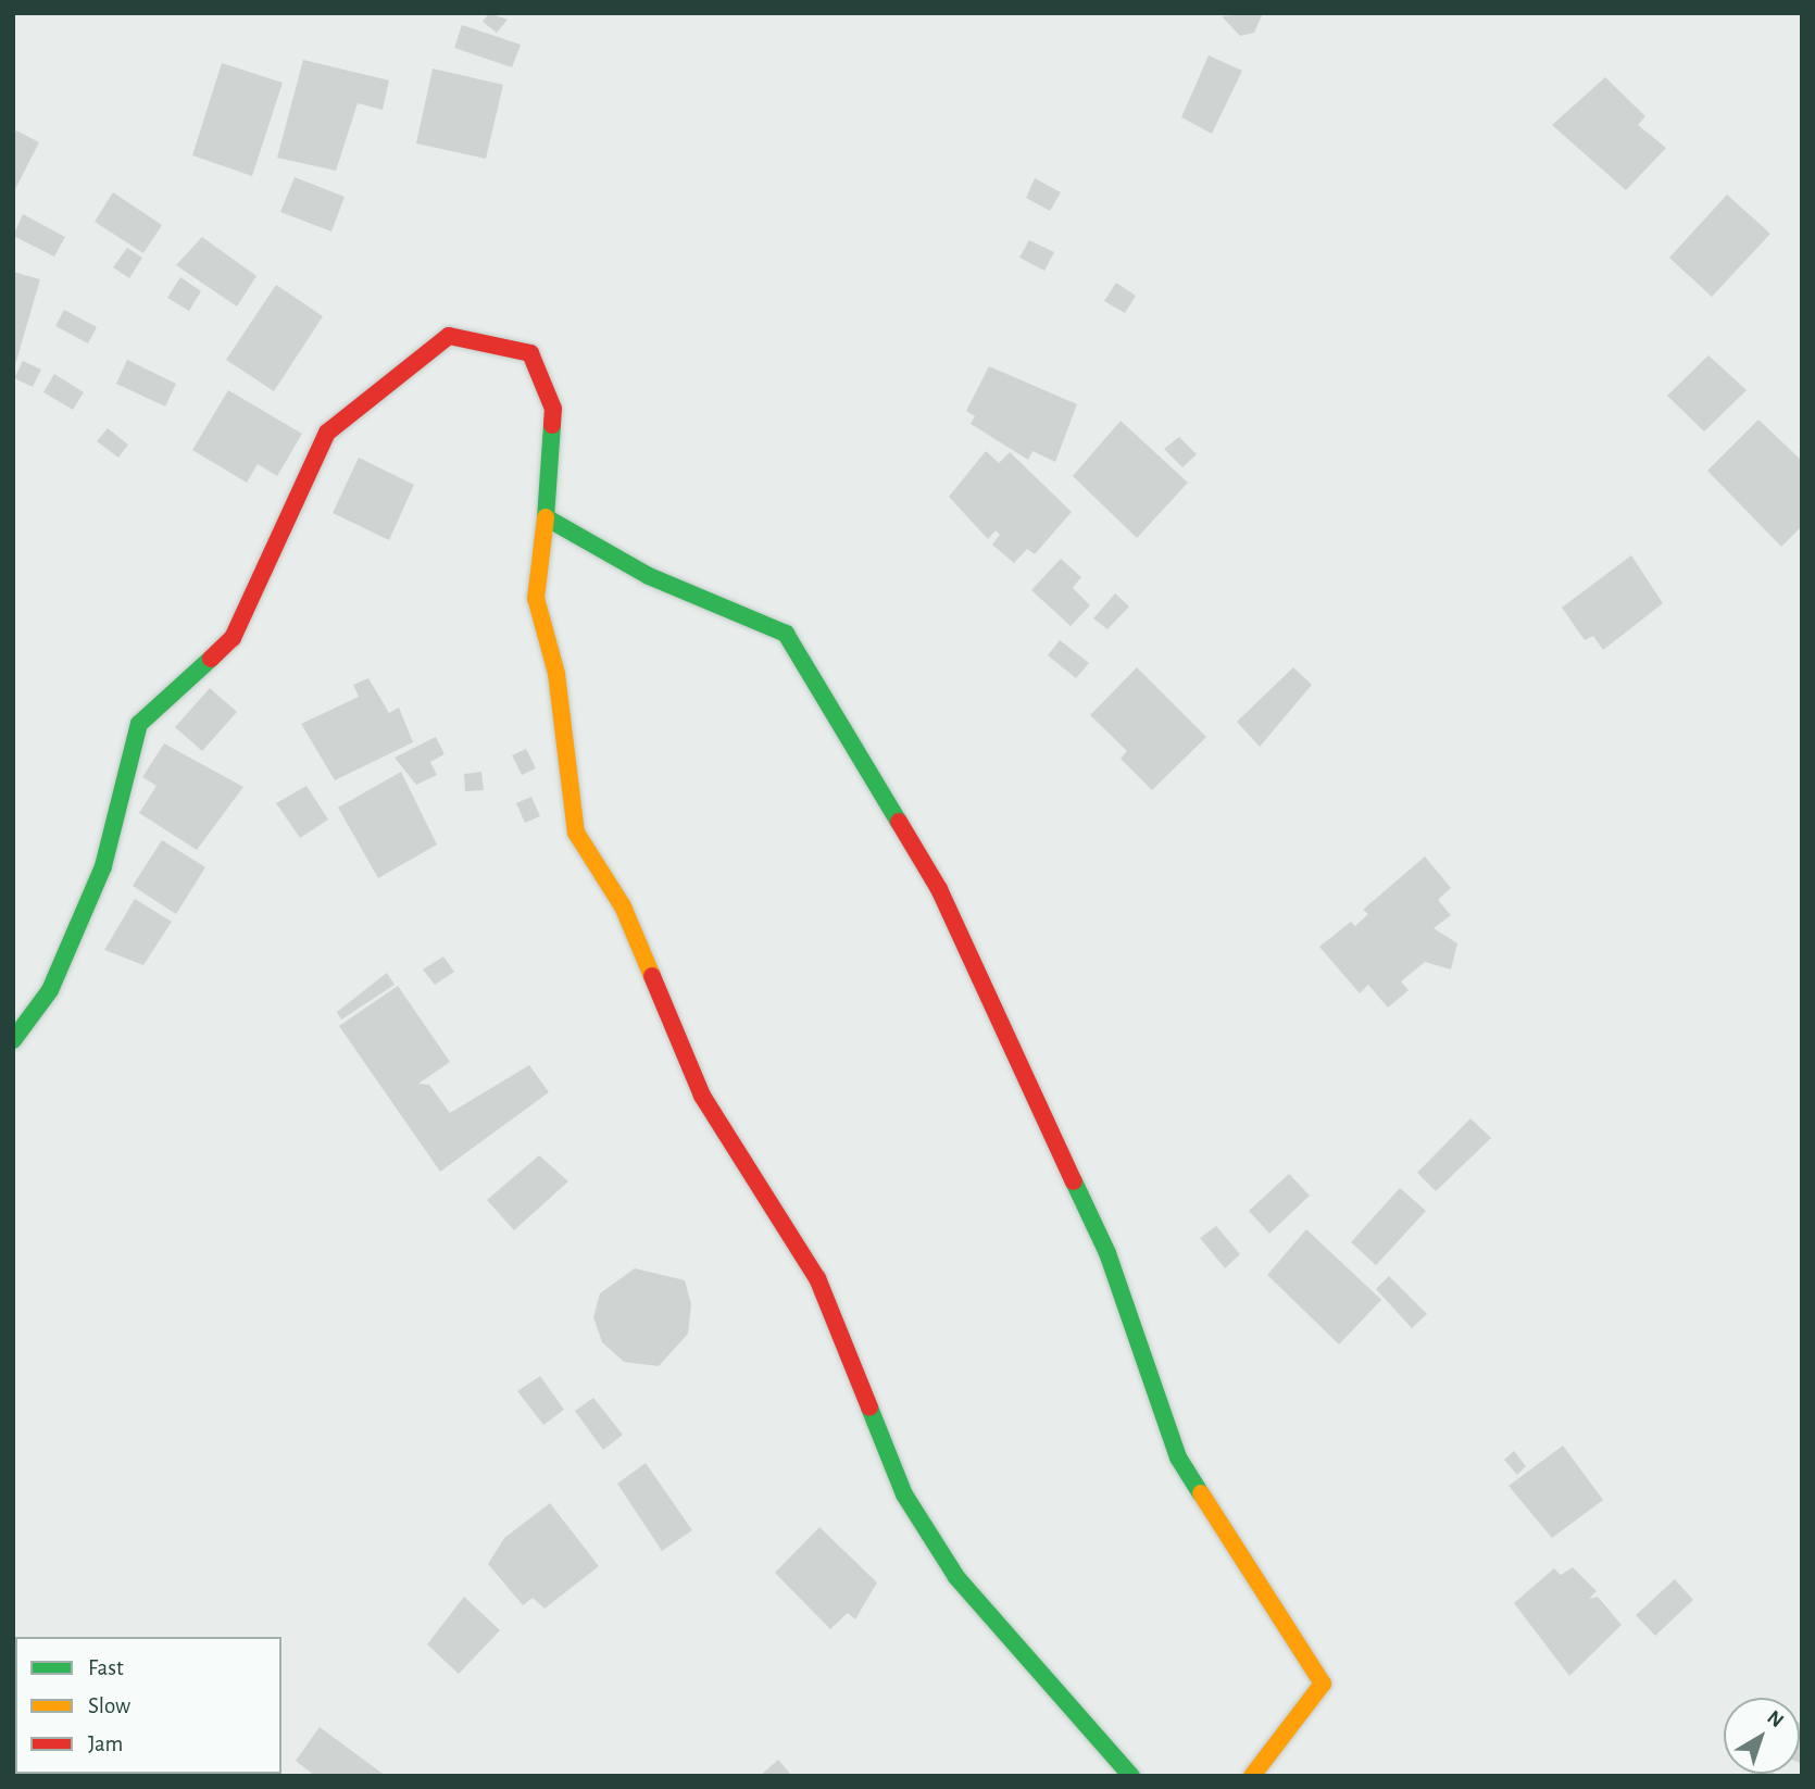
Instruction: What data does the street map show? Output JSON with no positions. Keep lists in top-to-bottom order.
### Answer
{
  "legend": ["Fast", "Slow", "Jam"],
  "north": "top right"
}
